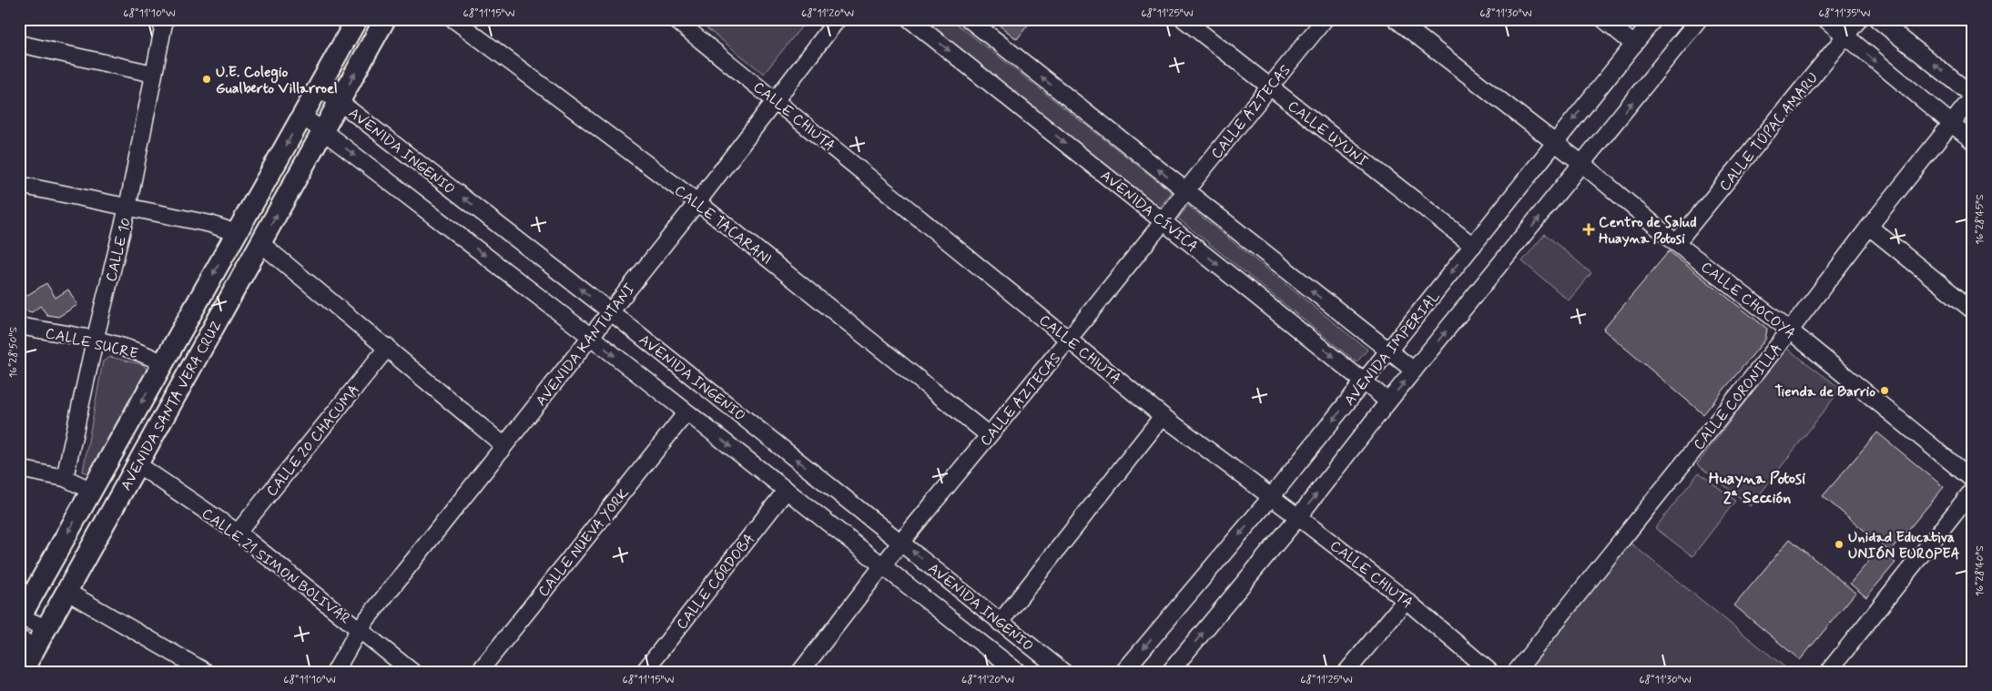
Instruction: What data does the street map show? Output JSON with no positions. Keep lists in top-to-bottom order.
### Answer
{
  "streets": {
    "main road": ["AVENIDA SANTA VERA CRUZ"],
    "street": [
      "CALLE AZTECAS",
      "CALLE CHIUTA",
      "CALLE TÚPAC AMARU",
      "CALLE UYUNI",
      "AVENIDA INGENIO",
      "AVENIDA CÍVICA",
      "CALLE TACARANI",
      "CALLE 10",
      "CALLE CHOCOYA",
      "CALLE SUCRE",
      "AVENIDA KANTUTANI",
      "AVENIDA IMPERIAL",
      "CALLE CORONILLA",
      "CALLE 20 CHACUMA",
      "CALLE NUEVA YORK",
      "CALLE 21 SIMON BOLIVAR",
      "CALLE CÓRDOBA"
    ]
  },
  "crossings": [
    ["CALLE AZTECAS", "CALLE CHIUTA"],
    ["CALLE AZTECAS", "CALLE UYUNI"],
    ["CALLE AZTECAS", "AVENIDA INGENIO"],
    ["CALLE AZTECAS", "AVENIDA CÍVICA"],
    ["CALLE AZTECAS", "CALLE TACARANI"],
    ["CALLE CHIUTA", "AVENIDA KANTUTANI"],
    ["CALLE CHIUTA", "AVENIDA IMPERIAL"],
    ["CALLE TÚPAC AMARU", "CALLE CHOCOYA"],
    ["CALLE UYUNI", "AVENIDA IMPERIAL"],
    ["AVENIDA INGENIO", "AVENIDA KANTUTANI"],
    ["AVENIDA INGENIO", "AVENIDA SANTA VERA CRUZ"],
    ["AVENIDA INGENIO", "CALLE NUEVA YORK"],
    ["AVENIDA INGENIO", "CALLE CÓRDOBA"],
    ["AVENIDA CÍVICA", "AVENIDA IMPERIAL"],
    ["CALLE TACARANI", "AVENIDA KANTUTANI"],
    ["CALLE 10", "CALLE SUCRE"],
    ["CALLE CHOCOYA", "AVENIDA IMPERIAL"],
    ["CALLE CHOCOYA", "CALLE CORONILLA"],
    ["CALLE SUCRE", "AVENIDA SANTA VERA CRUZ"],
    ["AVENIDA KANTUTANI", "CALLE 21 SIMON BOLIVAR"],
    ["AVENIDA SANTA VERA CRUZ", "CALLE 21 SIMON BOLIVAR"],
    ["CALLE 20 CHACUMA", "CALLE 21 SIMON BOLIVAR"]
  ],
  "districts": ["Huayna Potosi 2ª Sección"],
  "places": {
    "other": ["U.E. Colegio Gualberto Villarroel", "Tienda de Barrio", "Unidad Educativa UNIÓN EUROPEA"],
    "health": ["Centro de Salud Huayna Potosi"]
  },
  "coordinates": [
    "68°11'10\"W",
    "68°11'15\"W",
    "68°11'20\"W",
    "68°11'25\"W",
    "68°11'30\"W",
    "68°11'35\"W",
    "16°28'45\"S",
    "16°28'50\"S",
    "16°28'40\"S"
  ]
}
